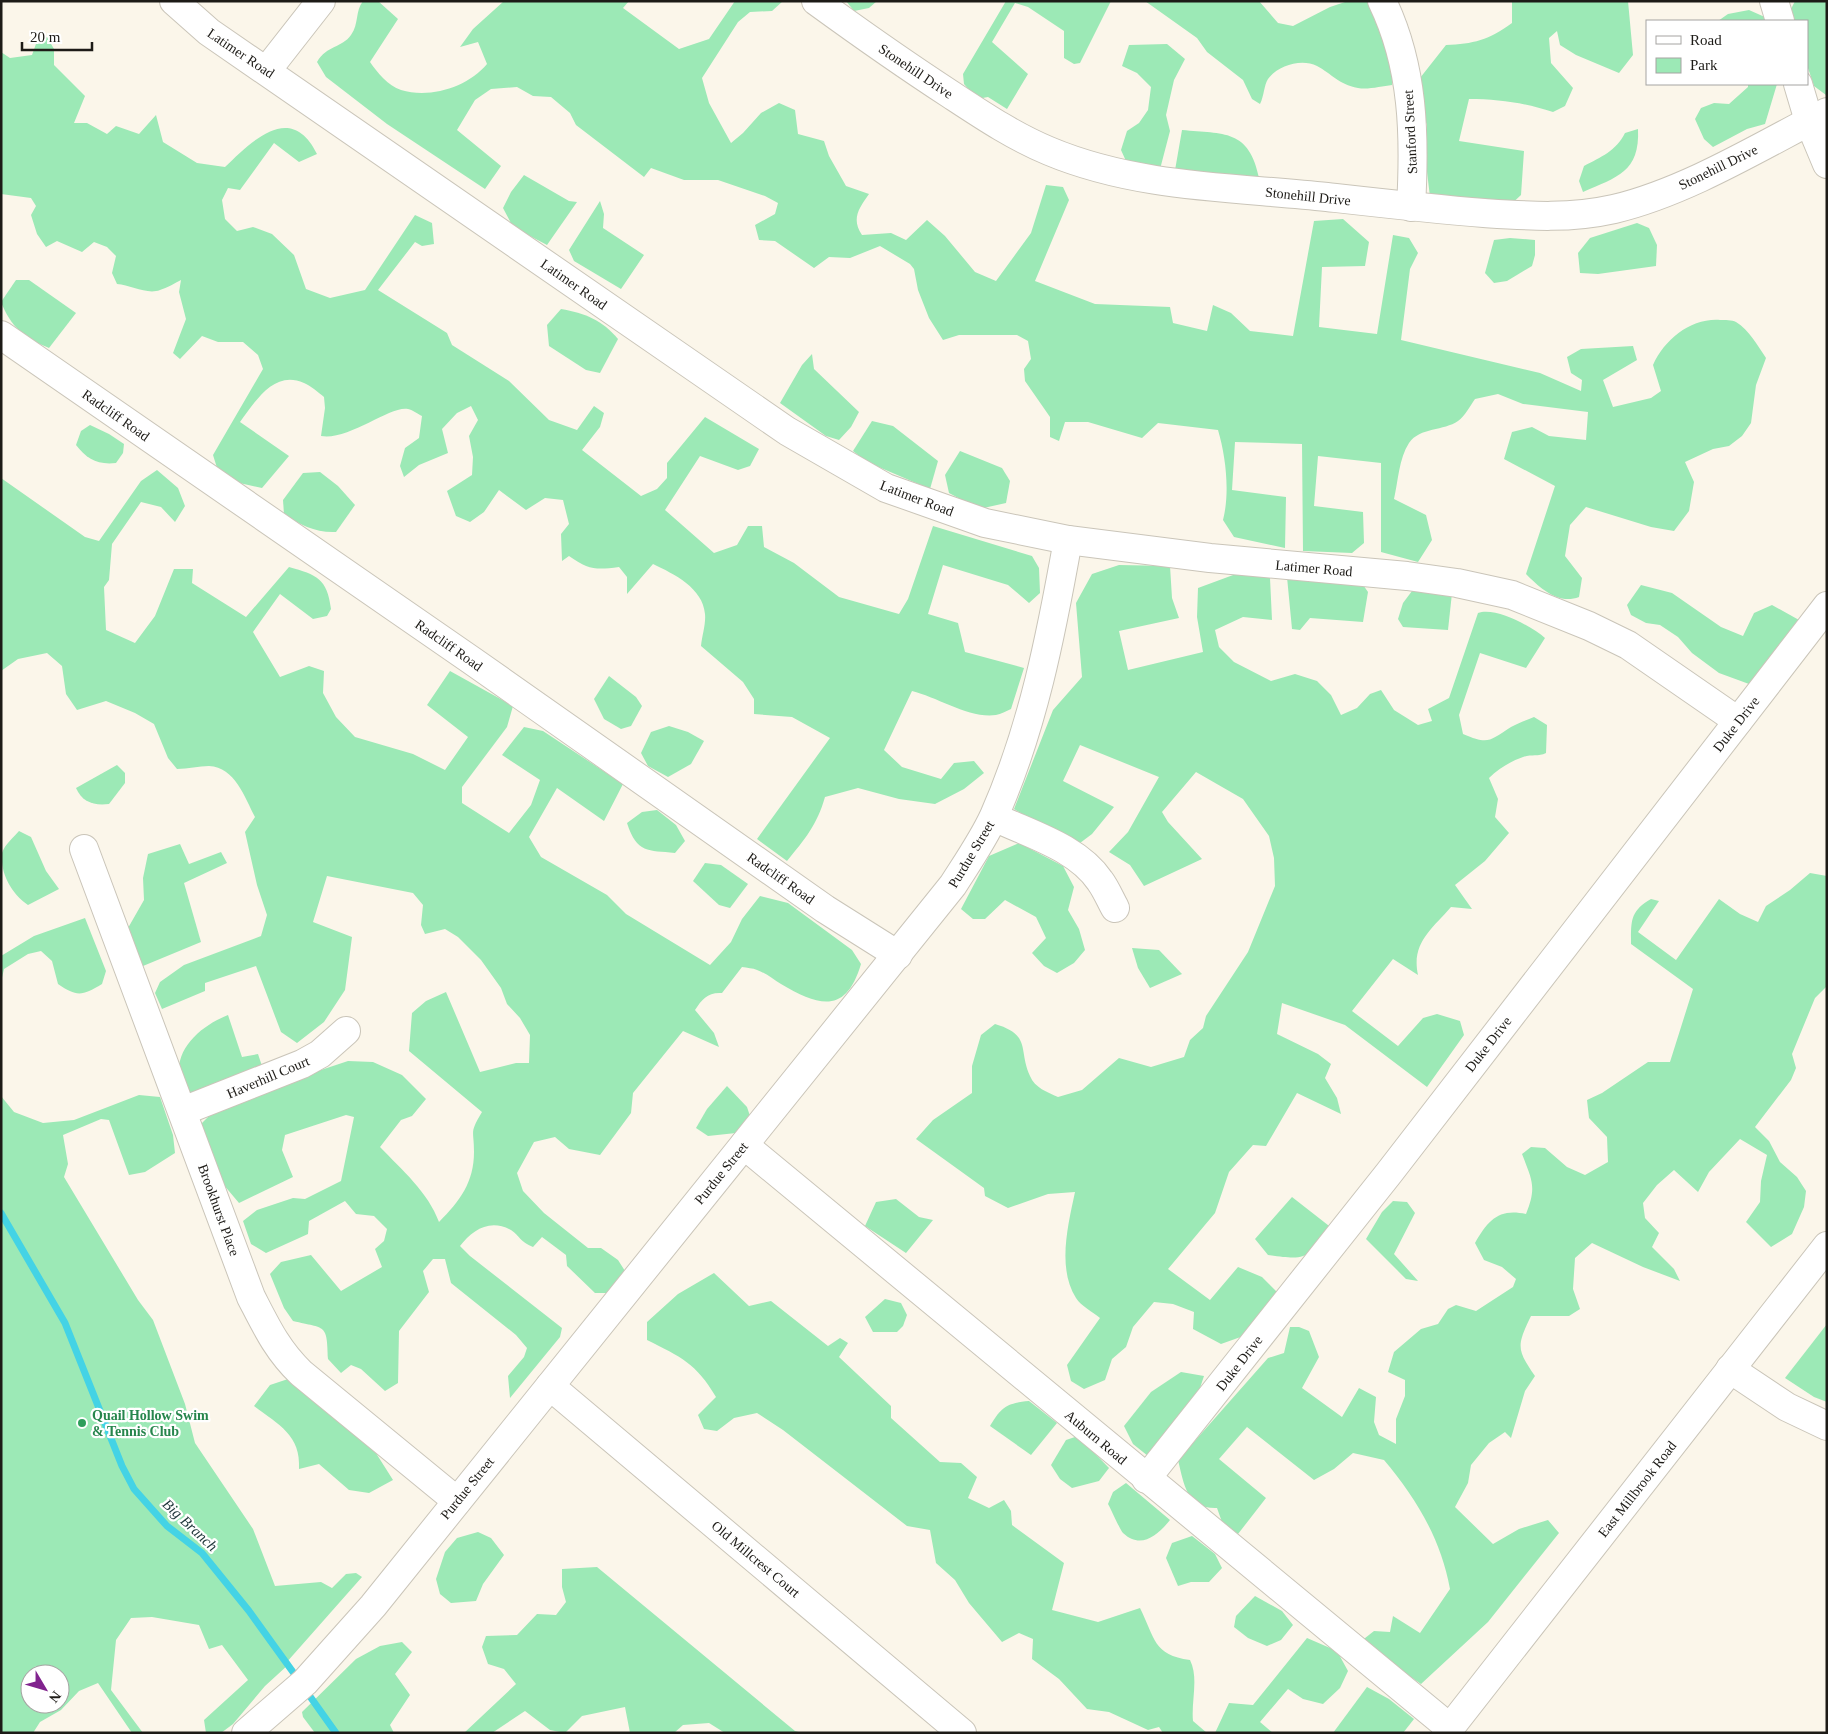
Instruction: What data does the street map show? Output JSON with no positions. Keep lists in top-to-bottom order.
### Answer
{
  "streets": {
    "street": [
      "Latimer Road",
      "Stonehill Drive",
      "Stanford Street",
      "Radcliff Road",
      "Duke Drive",
      "Purdue Street",
      "Haverhill Court",
      "Brookhurst Place",
      "Auburn Road",
      "East Millbrook Road",
      "Old Millcrest Court"
    ]
  },
  "crossings": [
    ["Latimer Road", "Duke Drive"],
    ["Latimer Road", "Purdue Street"],
    ["Stonehill Drive", "Stanford Street"],
    ["Radcliff Road", "Purdue Street"],
    ["Duke Drive", "Auburn Road"],
    ["Purdue Street", "Brookhurst Place"],
    ["Purdue Street", "Auburn Road"],
    ["Purdue Street", "Old Millcrest Court"],
    ["Haverhill Court", "Brookhurst Place"],
    ["Auburn Road", "East Millbrook Road"]
  ],
  "water": ["Big Branch"],
  "places": ["Quail Hollow Swim & Tennis Club"],
  "legend": ["Road", "Park"],
  "scale_bar": "20 m",
  "north": "bottom right"
}
